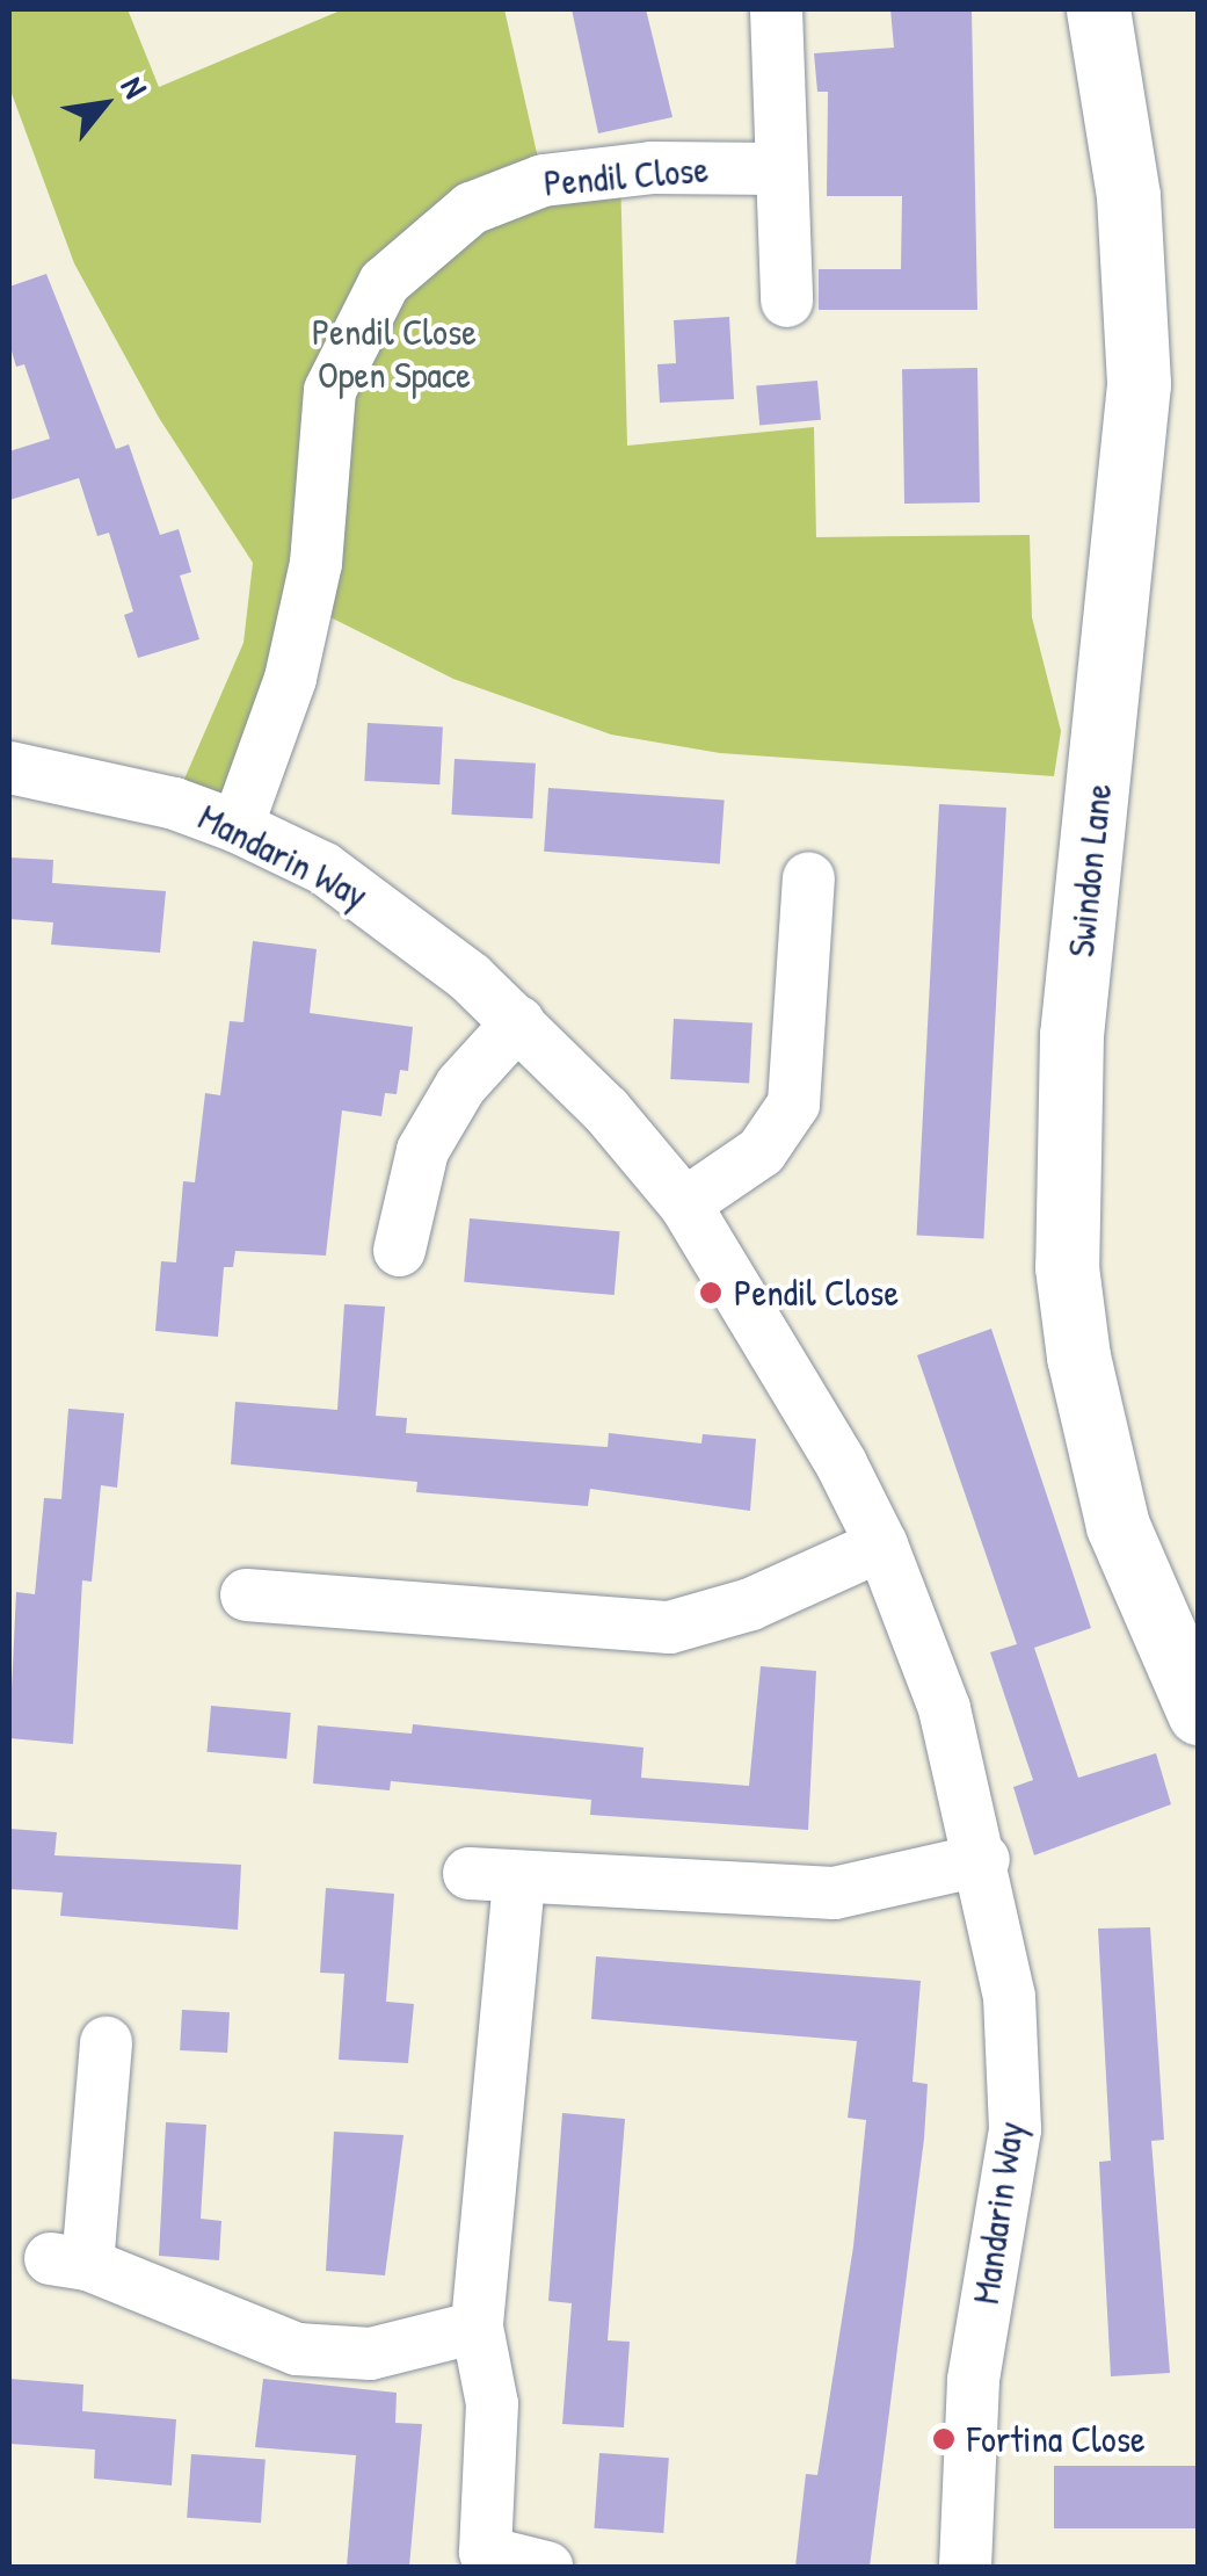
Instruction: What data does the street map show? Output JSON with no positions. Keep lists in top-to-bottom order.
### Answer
{
  "streets": {
    "street": ["Pendil Close", "Mandarin Way", "Swindon Lane"]
  },
  "crossings": [
    ["Pendil Close", "Mandarin Way"]
  ],
  "parks": ["Pendil Close Open Space"],
  "places": ["Pendil Close", "Fortina Close"],
  "north": "top right"
}
